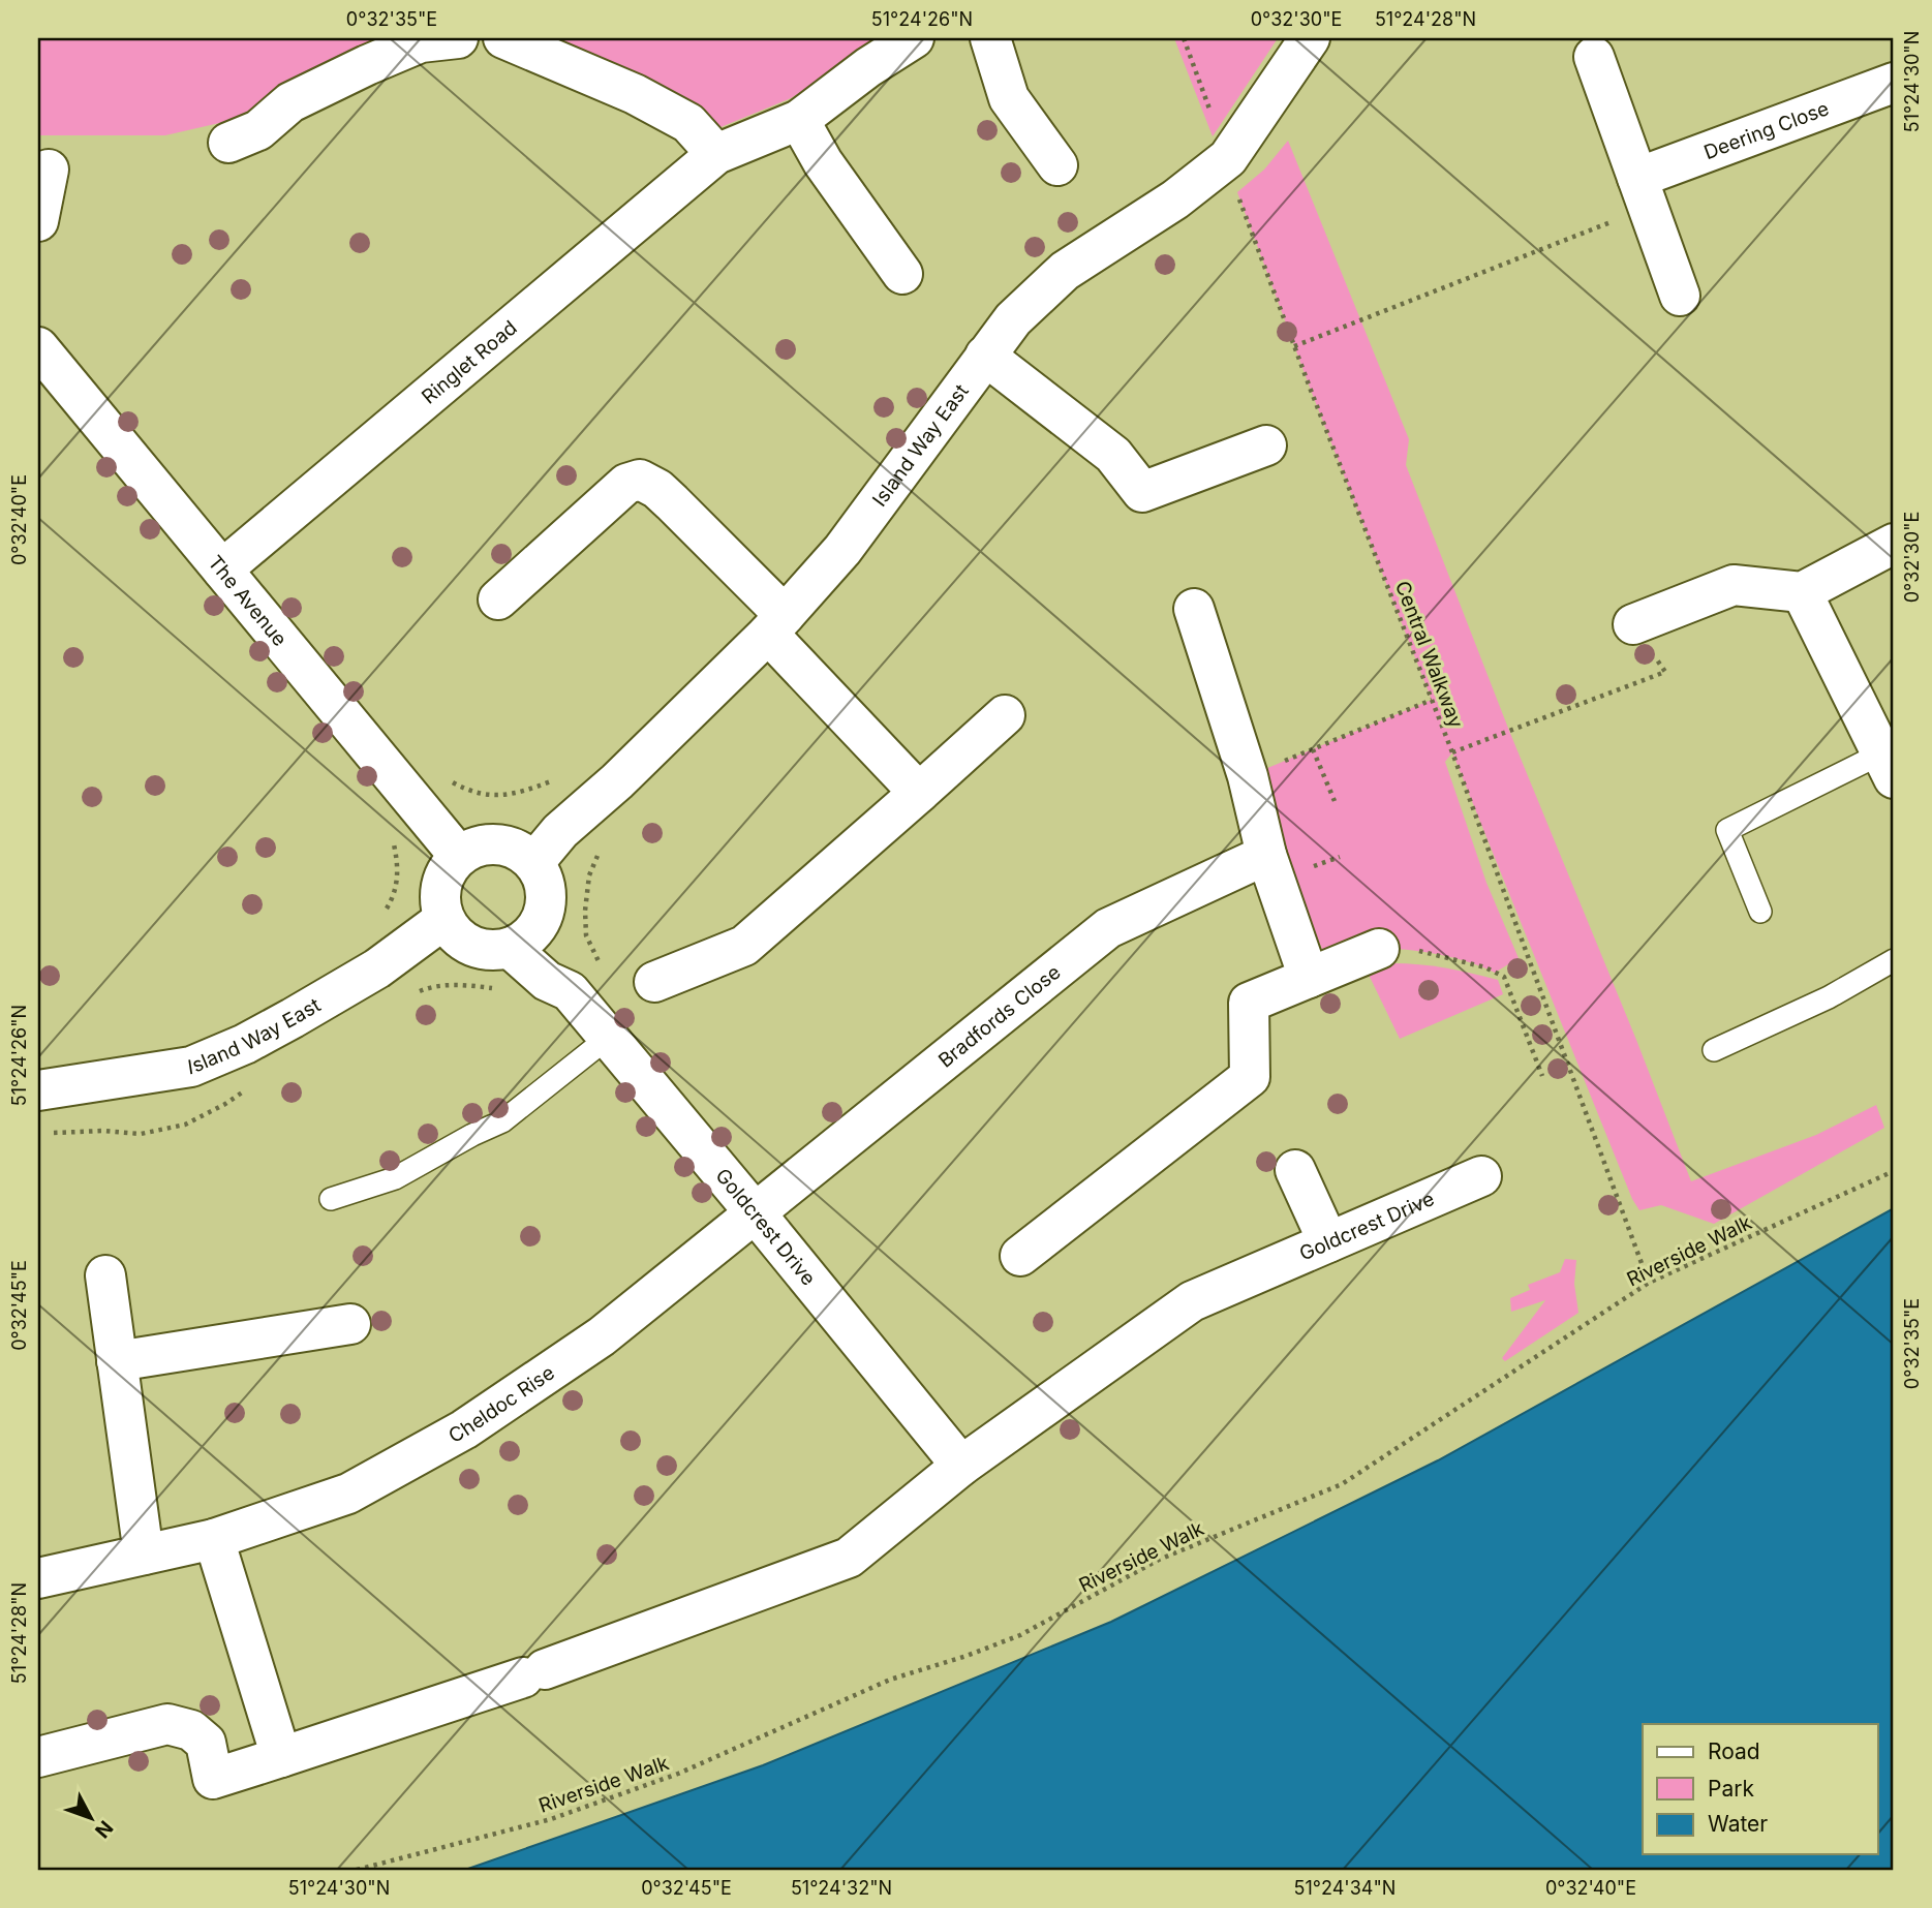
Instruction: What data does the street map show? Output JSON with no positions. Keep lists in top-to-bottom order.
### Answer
{
  "streets": {
    "street": [
      "Deering Close",
      "Ringlet Road",
      "Island Way East",
      "The Avenue",
      "Bradfords Close",
      "Goldcrest Drive",
      "Cheldoc Rise"
    ],
    "path": ["Central Walkway", "Riverside Walk"]
  },
  "crossings": [
    ["Ringlet Road", "The Avenue"],
    ["Island Way East", "The Avenue"],
    ["Island Way East", "Central Walkway"],
    ["Island Way East", "Goldcrest Drive"],
    ["The Avenue", "Goldcrest Drive"],
    ["Central Walkway", "Riverside Walk"],
    ["Bradfords Close", "Goldcrest Drive"],
    ["Bradfords Close", "Cheldoc Rise"],
    ["Goldcrest Drive", "Cheldoc Rise"]
  ],
  "legend": ["Road", "Park", "Water"],
  "north": "bottom right",
  "coordinates": [
    "0°32'35\"E",
    "51°24'26\"N",
    "0°32'30\"E",
    "51°24'28\"N",
    "51°24'30\"N",
    "0°32'40\"E",
    "0°32'45\"E",
    "51°24'32\"N",
    "51°24'34\"N"
  ]
}
